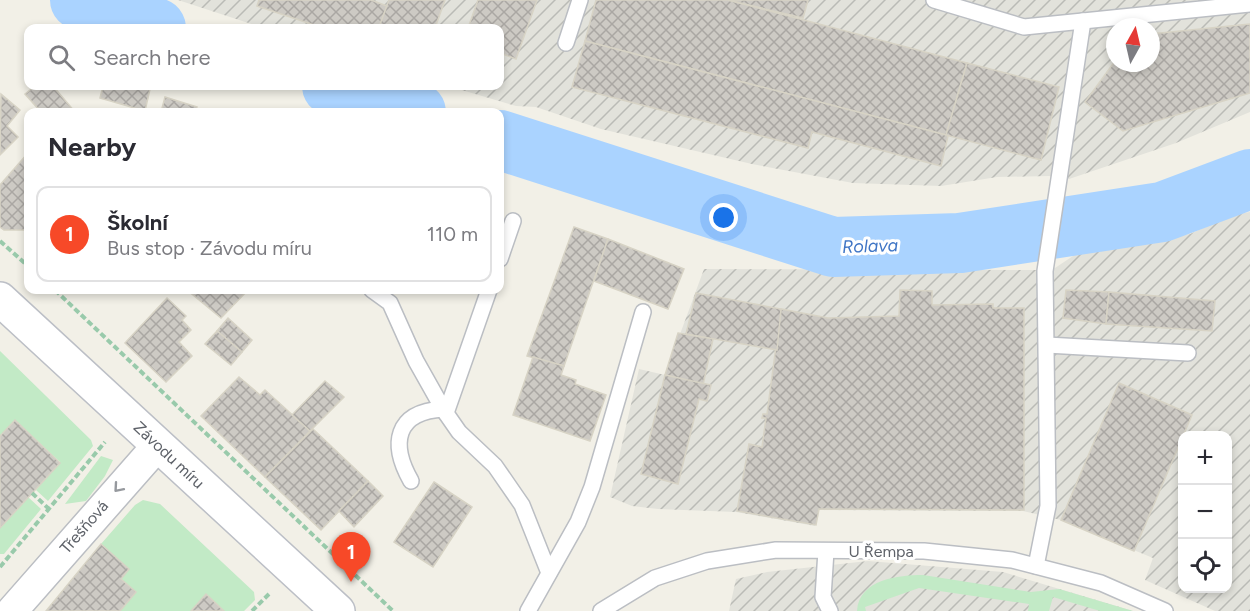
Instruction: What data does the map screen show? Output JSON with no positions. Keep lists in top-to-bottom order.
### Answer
{
  "streets": {
    "main road": ["Závodu míru"],
    "street": ["Třešňová"],
    "lane": ["U Řempa"]
  },
  "crossings": [
    ["Závodu míru", "Třešňová"]
  ],
  "one_way": ["Třešňová"],
  "water": ["Rolava"],
  "north": "top",
  "page": {
    "search": "Search here",
    "heading": "Nearby",
    "list": [
      {
        "mark": "1",
        "name": "Školní",
        "note": "Bus stop · Závodu míru",
        "value": "110 m"
      }
    ],
    "map_buttons": ["+", "−"],
    "pins": "1"
  }
}
